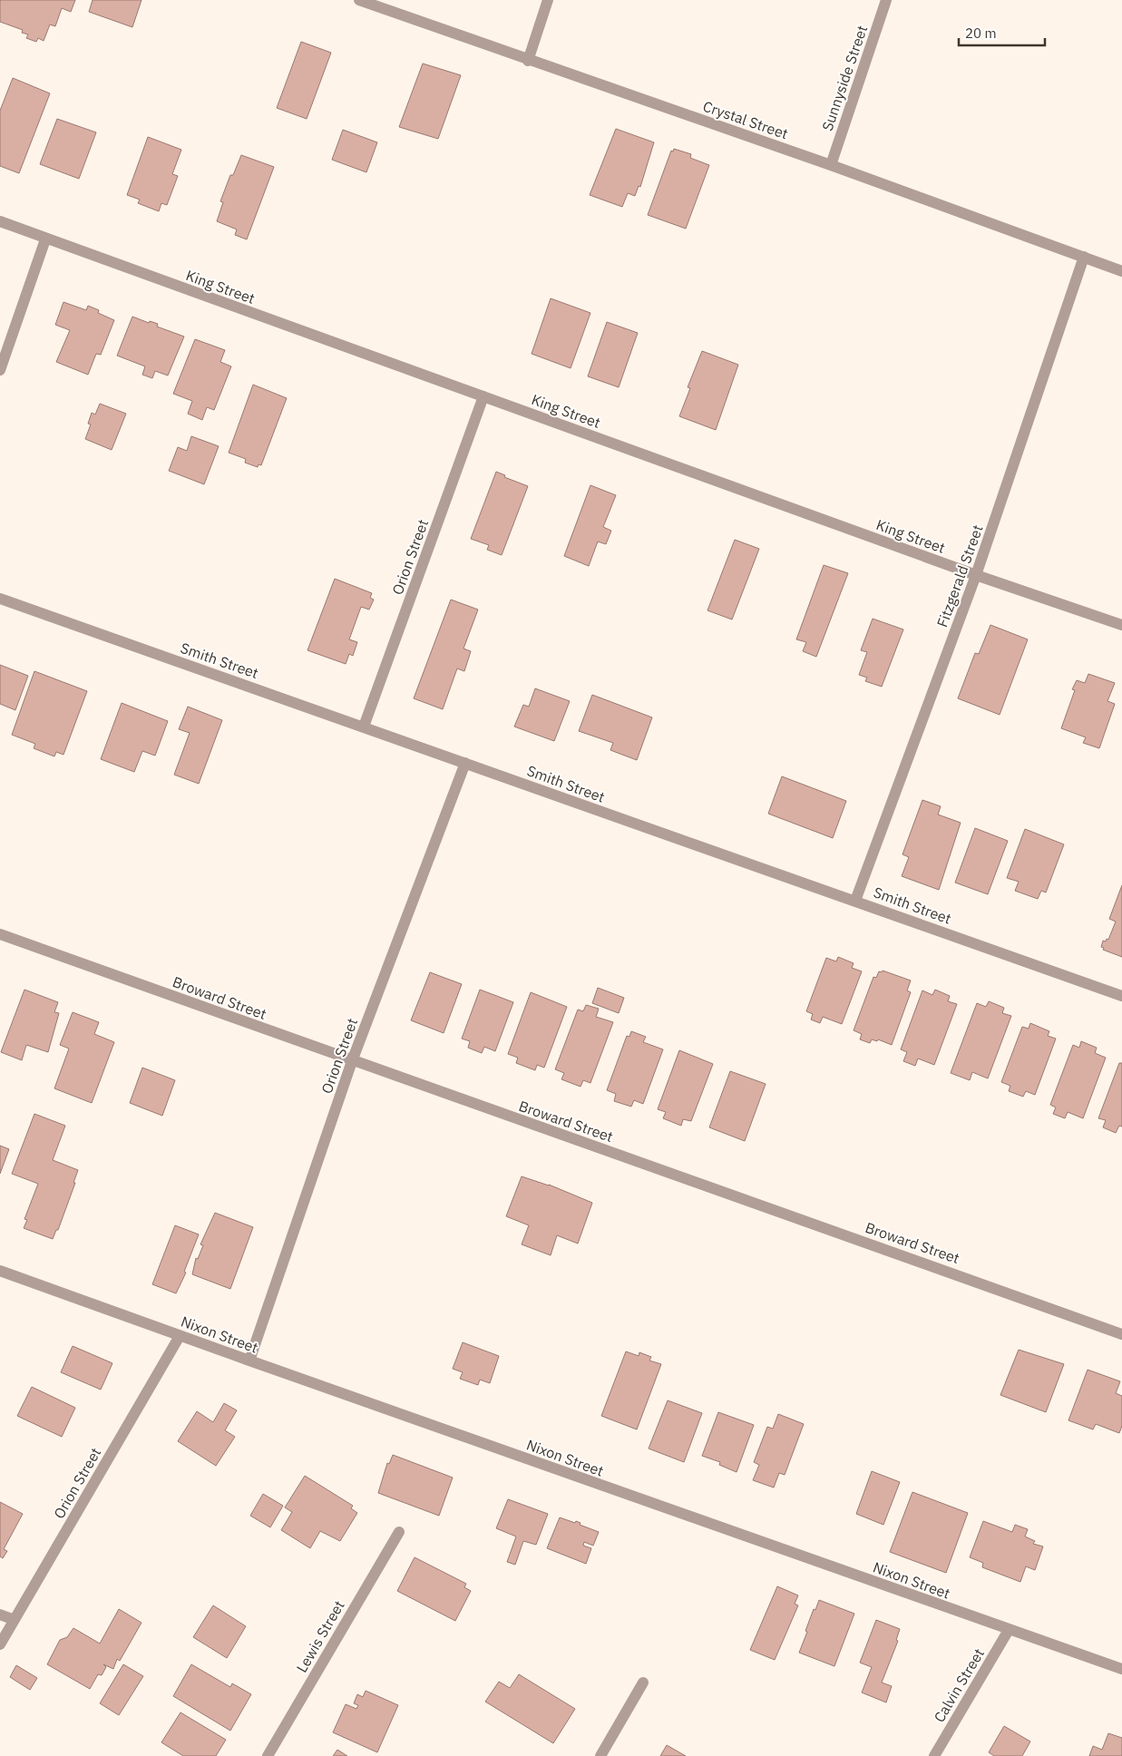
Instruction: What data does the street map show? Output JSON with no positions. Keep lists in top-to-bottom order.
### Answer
{
  "streets": {
    "street": [
      "Sunnyside Street",
      "Crystal Street",
      "King Street",
      "Orion Street",
      "Fitzgerald Street",
      "Smith Street",
      "Broward Street",
      "Nixon Street",
      "Lewis Street",
      "Calvin Street"
    ]
  },
  "crossings": [
    ["Sunnyside Street", "Crystal Street"],
    ["Crystal Street", "Fitzgerald Street"],
    ["King Street", "Orion Street"],
    ["King Street", "Fitzgerald Street"],
    ["Orion Street", "Smith Street"],
    ["Orion Street", "Broward Street"],
    ["Orion Street", "Nixon Street"],
    ["Fitzgerald Street", "Smith Street"],
    ["Nixon Street", "Calvin Street"]
  ],
  "scale_bar": "20 m"
}
